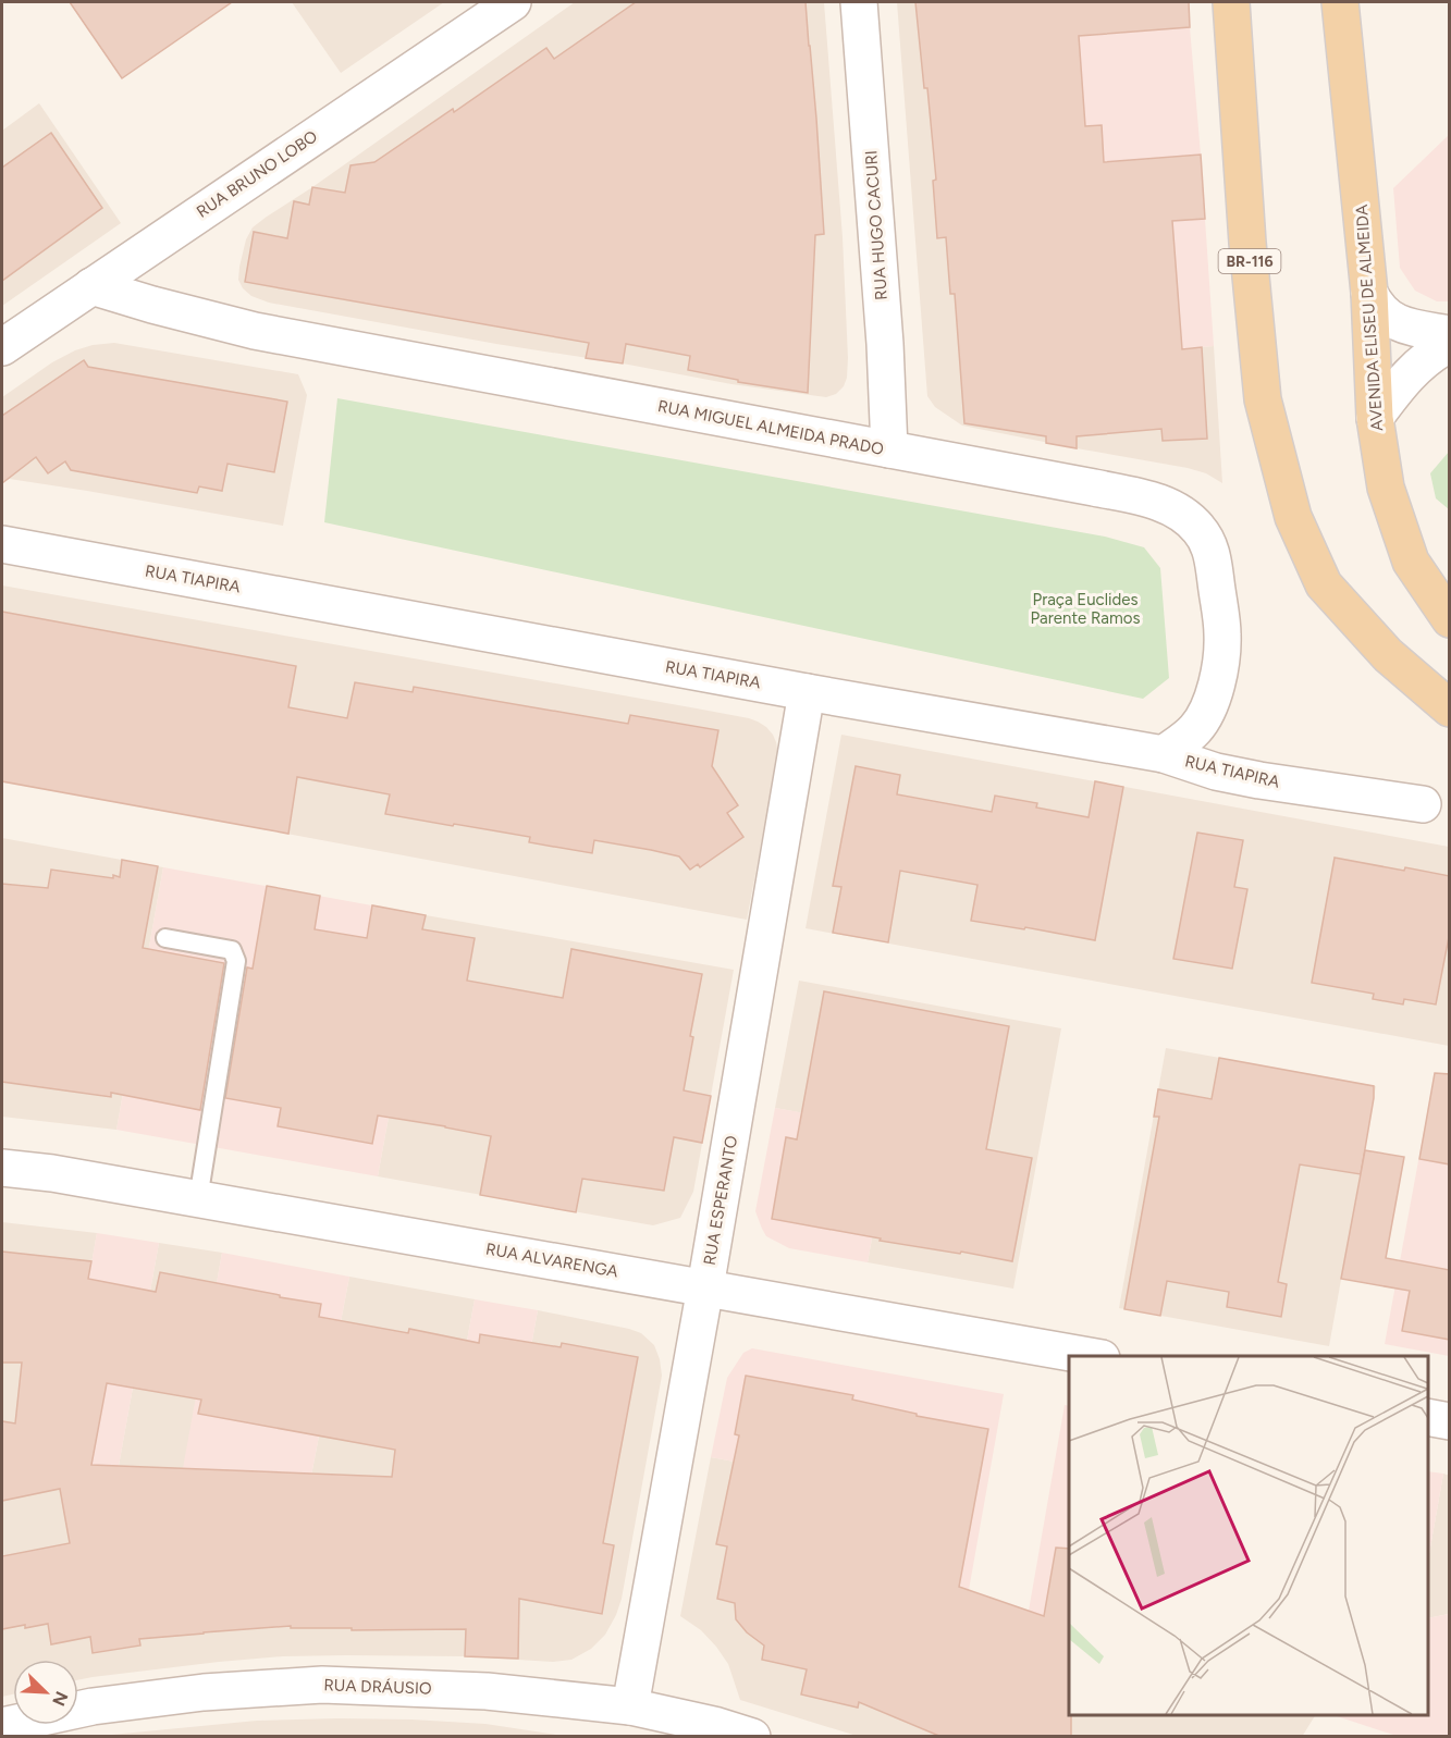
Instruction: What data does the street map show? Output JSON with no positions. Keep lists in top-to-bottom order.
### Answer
{
  "streets": {
    "main road": ["BR-116", "AVENIDA ELISEU DE ALMEIDA"],
    "street": [
      "RUA BRUNO LOBO",
      "RUA HUGO CACURI",
      "RUA MIGUEL ALMEIDA PRADO",
      "RUA TIAPIRA",
      "RUA ESPERANTO",
      "RUA ALVARENGA",
      "RUA DRÁUSIO"
    ]
  },
  "crossings": [
    ["RUA BRUNO LOBO", "RUA MIGUEL ALMEIDA PRADO"],
    ["RUA HUGO CACURI", "RUA MIGUEL ALMEIDA PRADO"],
    ["RUA MIGUEL ALMEIDA PRADO", "RUA TIAPIRA"],
    ["RUA TIAPIRA", "RUA ESPERANTO"],
    ["RUA ESPERANTO", "RUA ALVARENGA"],
    ["RUA ESPERANTO", "RUA DRÁUSIO"]
  ],
  "parks": ["Praça Euclides Parente Ramos"],
  "north": "bottom right"
}
